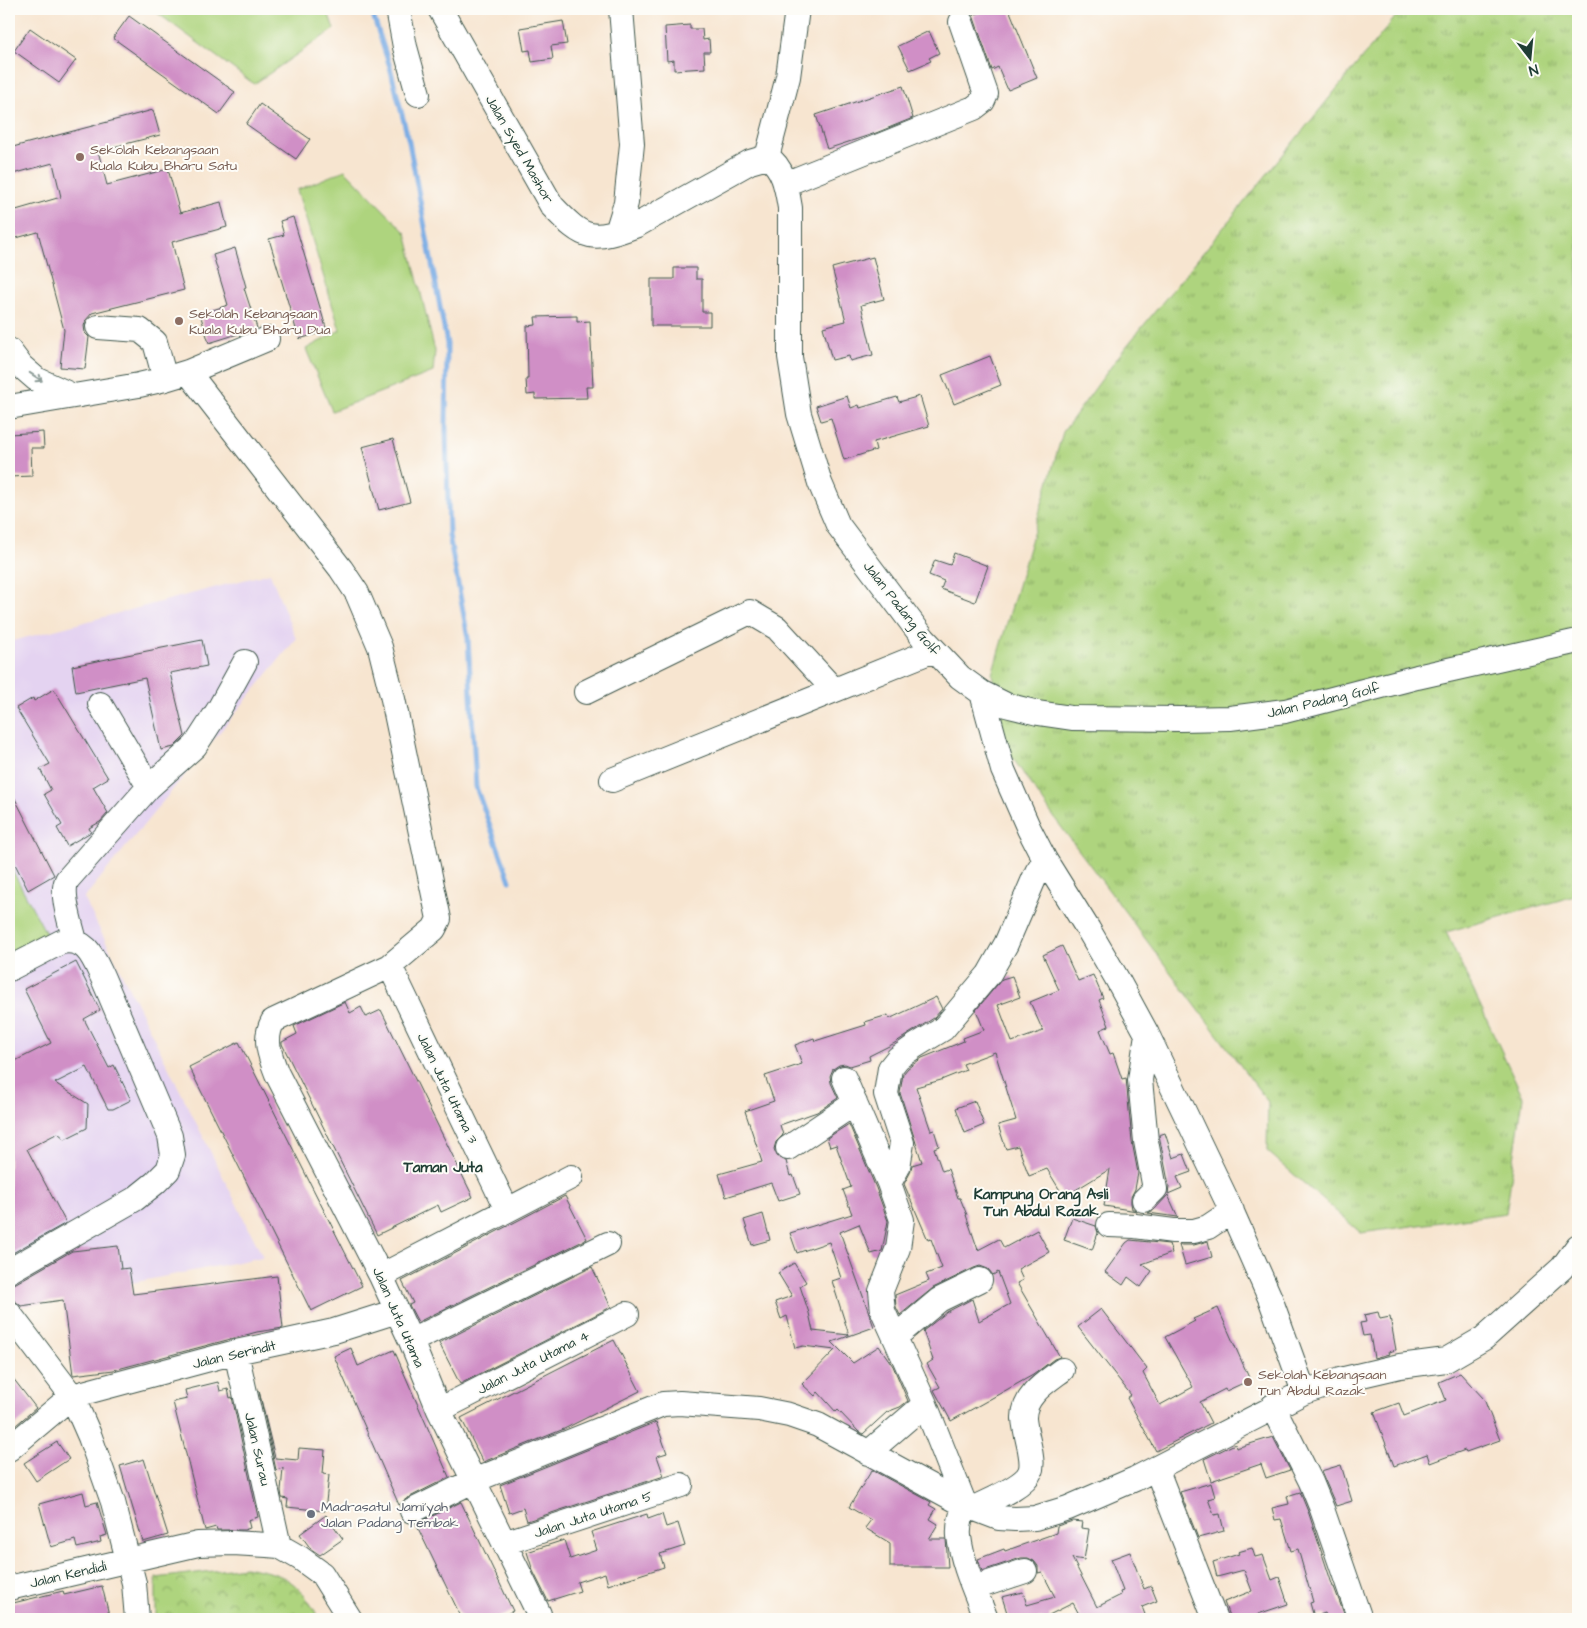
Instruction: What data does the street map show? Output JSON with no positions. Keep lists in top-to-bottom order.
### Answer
{
  "streets": {
    "street": [
      "Jalan Syed Mashor",
      "Jalan Padang Golf",
      "Jalan Juta Utama 3",
      "Jalan Juta Utama",
      "Jalan Serindit",
      "Jalan Juta Utama 4",
      "Jalan Surau",
      "Jalan Juta Utama 5",
      "Jalan Kendidi"
    ]
  },
  "crossings": [
    ["Jalan Syed Mashor", "Jalan Padang Golf"],
    ["Jalan Juta Utama 3", "Jalan Juta Utama"],
    ["Jalan Juta Utama", "Jalan Serindit"],
    ["Jalan Juta Utama", "Jalan Juta Utama 4"],
    ["Jalan Juta Utama", "Jalan Juta Utama 5"],
    ["Jalan Serindit", "Jalan Surau"],
    ["Jalan Surau", "Jalan Kendidi"]
  ],
  "districts": ["Taman Juta", "Kampung Orang Asli Tun Abdul Razak"],
  "places": [
    "Sekolah Kebangsaan Kuala Kubu Bharu Satu",
    "Sekolah Kebangsaan Kuala Kubu Bharu Dua",
    "Sekolah Kebangsaan Tun Abdul Razak",
    "Madrasatul Jami'yah Jalan Padang Tembak"
  ],
  "north": "bottom"
}
